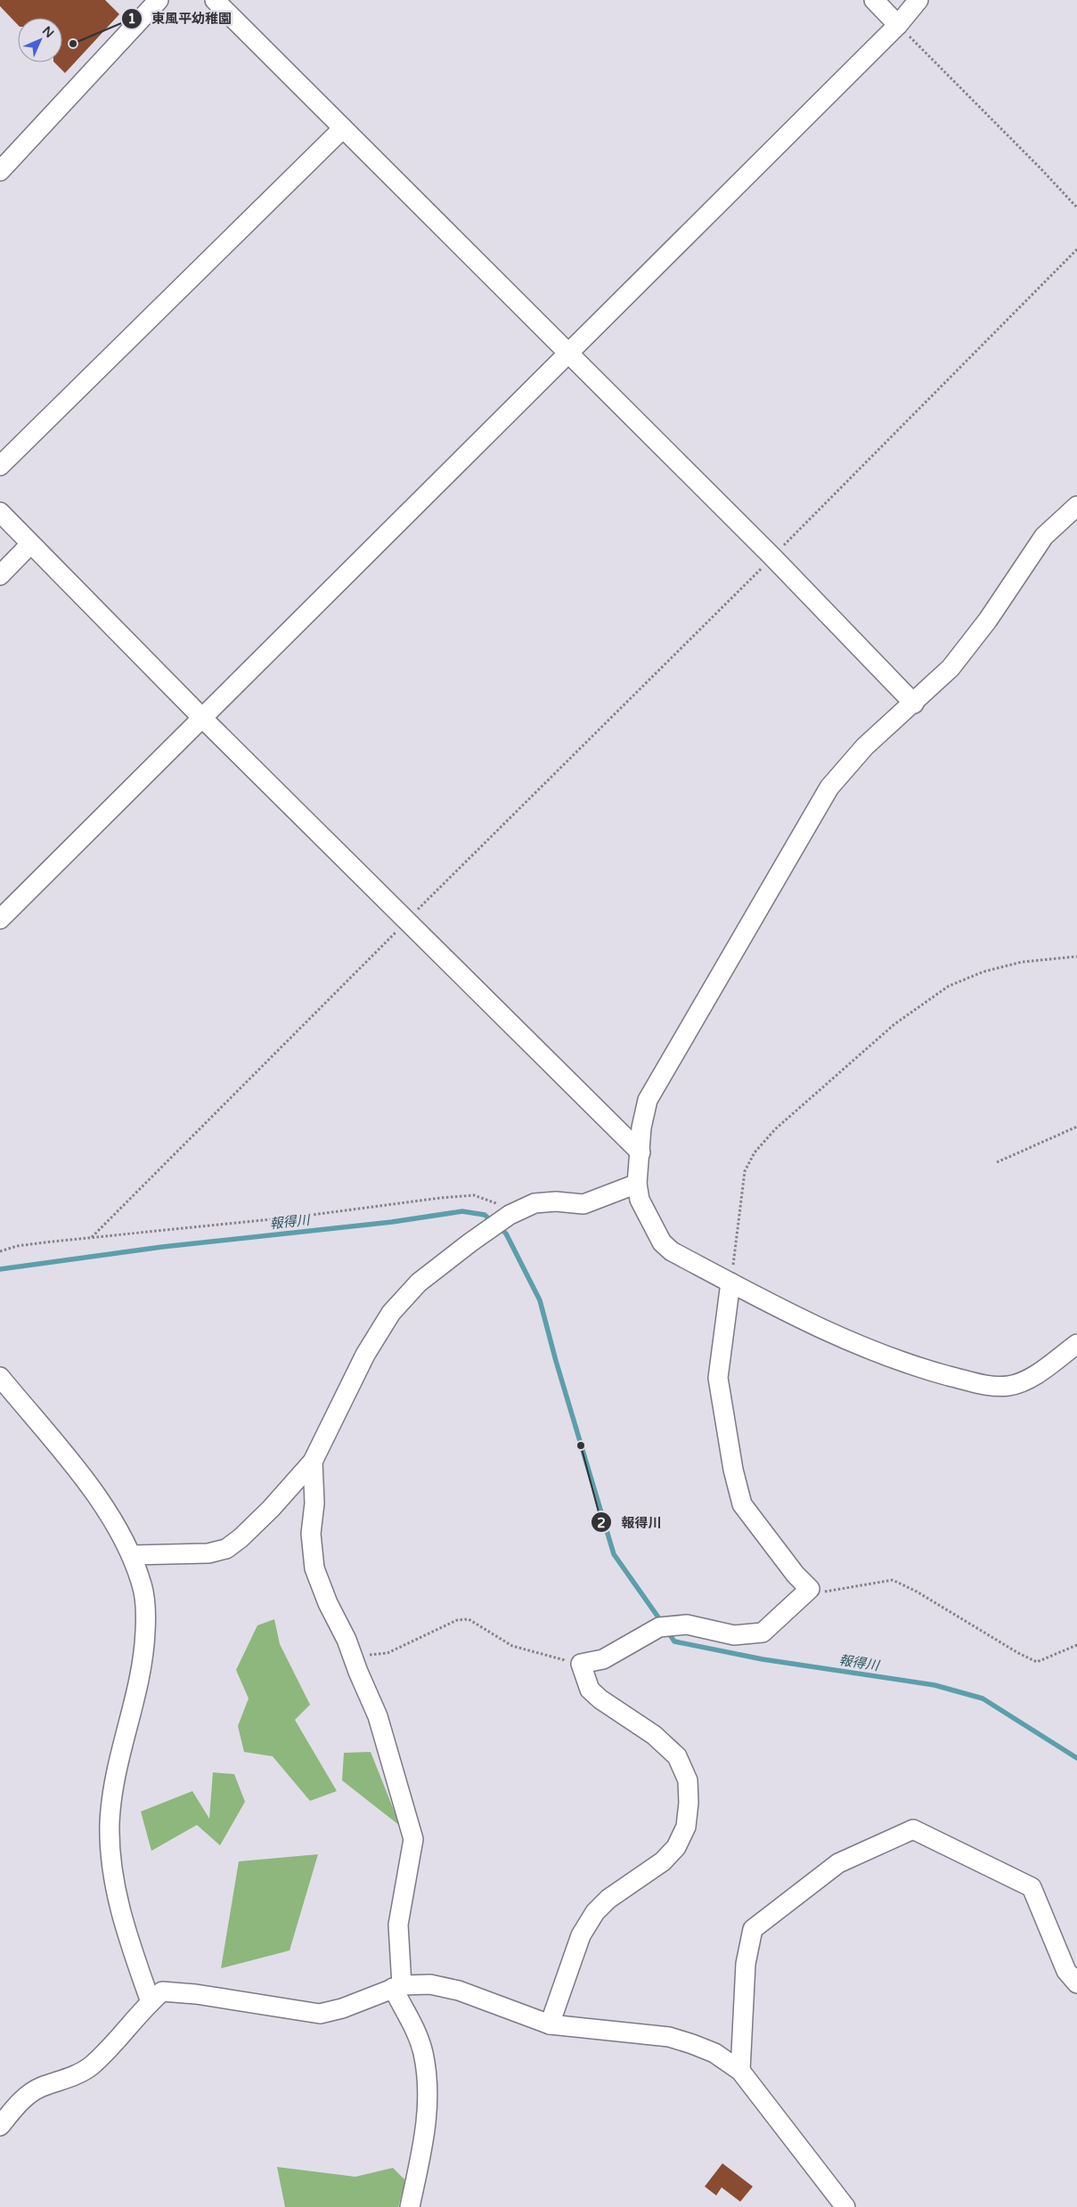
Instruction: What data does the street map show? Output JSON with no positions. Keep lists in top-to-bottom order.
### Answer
{
  "water": ["報得川"],
  "places": ["東風平幼稚園", "報得川"],
  "north": "top right"
}
